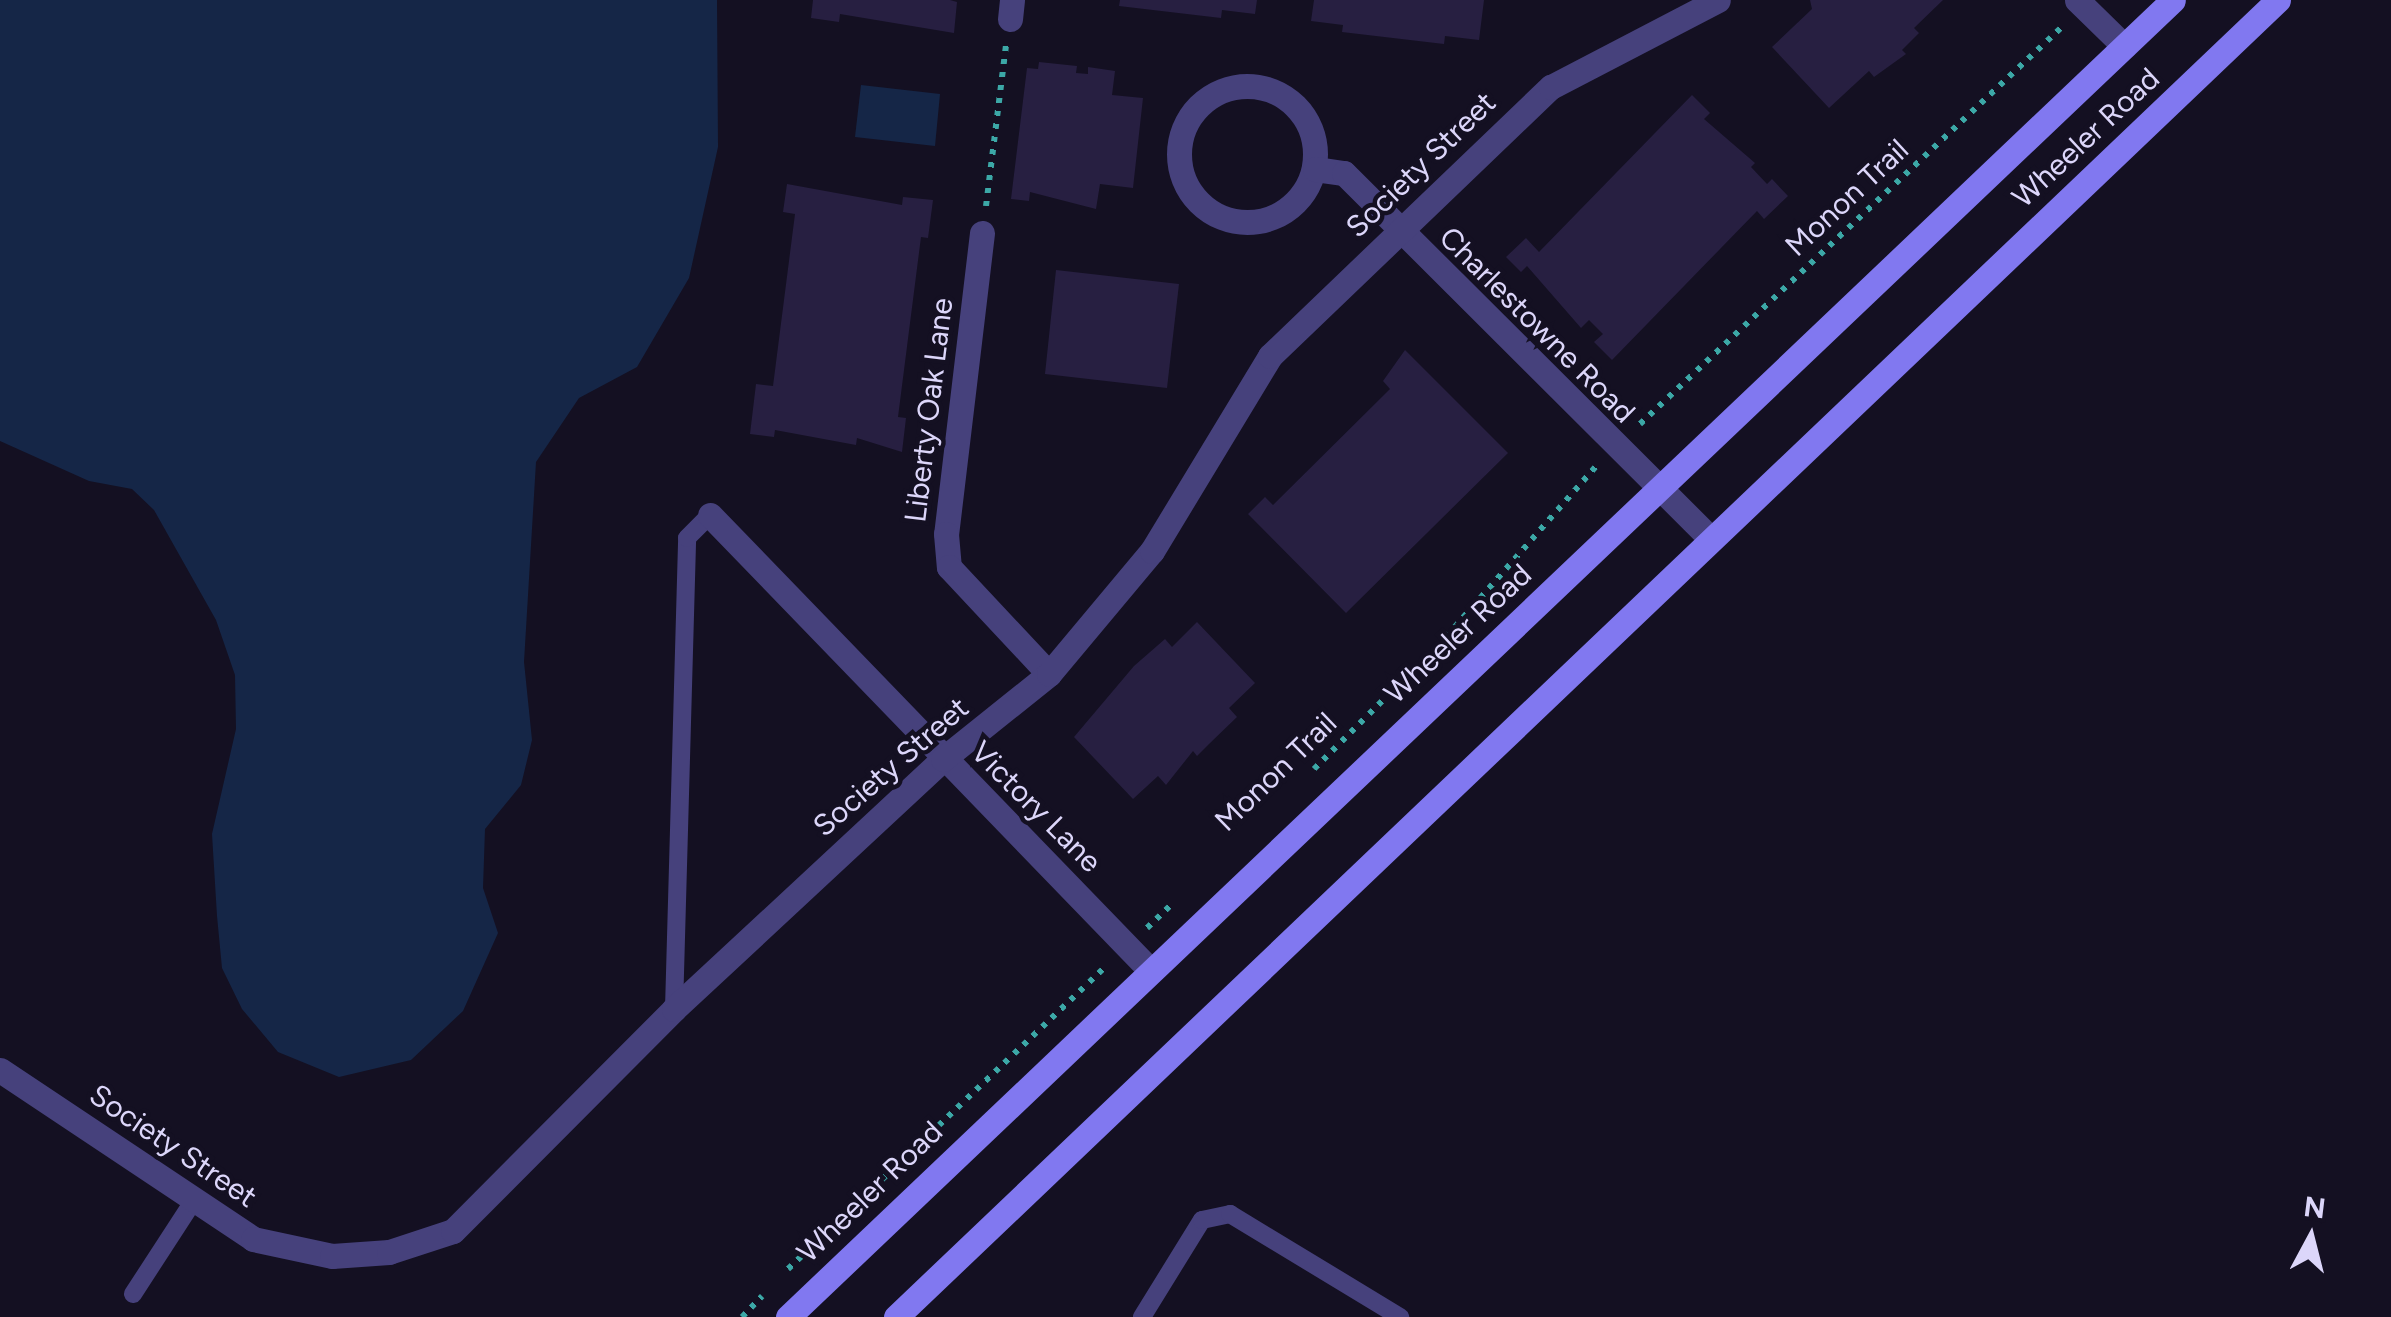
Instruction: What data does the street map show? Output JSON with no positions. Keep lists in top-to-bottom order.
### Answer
{
  "streets": {
    "street": [
      "Wheeler Road",
      "Society Street",
      "Charlestowne Road",
      "Liberty Oak Lane",
      "Victory Lane"
    ],
    "path": ["Monon Trail"]
  },
  "crossings": [
    ["Wheeler Road", "Charlestowne Road"],
    ["Wheeler Road", "Victory Lane"],
    ["Society Street", "Charlestowne Road"],
    ["Society Street", "Liberty Oak Lane"],
    ["Society Street", "Victory Lane"],
    ["Monon Trail", "Charlestowne Road"]
  ],
  "north": "top"
}
